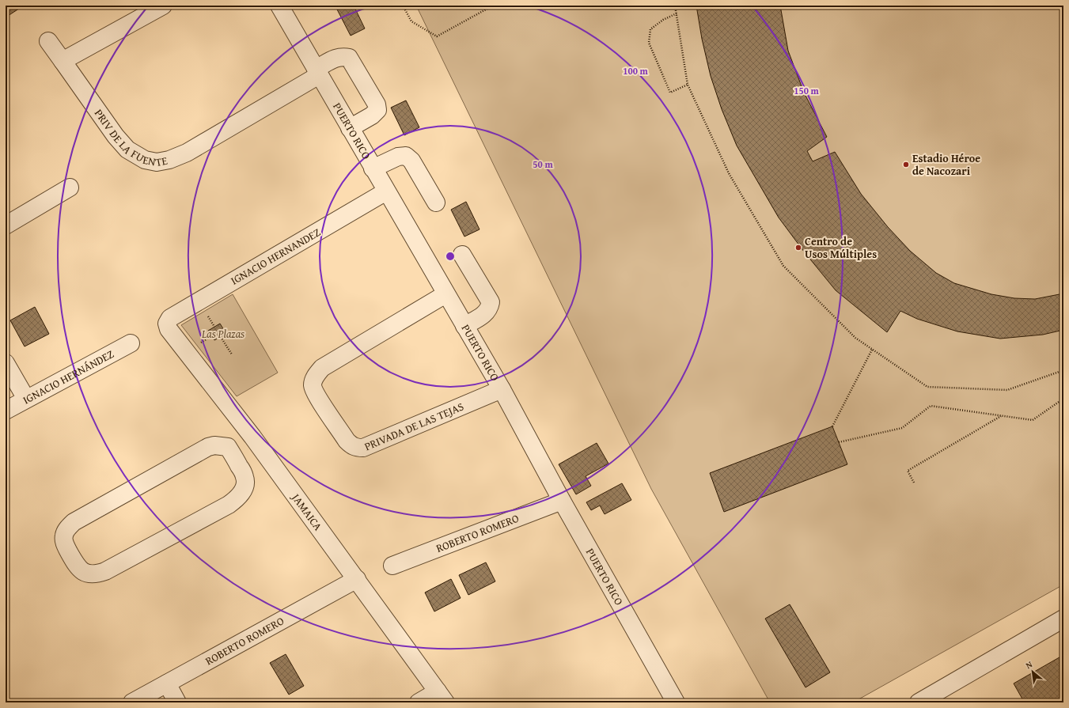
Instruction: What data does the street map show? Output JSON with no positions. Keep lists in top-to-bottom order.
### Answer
{
  "streets": {
    "street": [
      "PUERTO RICO",
      "PRIV DE LA FUENTE",
      "IGNACIO HERNANDEZ",
      "IGNACIO HERNÁNDEZ",
      "PRIVADA DE LAS TEJAS",
      "JAMAICA",
      "ROBERTO ROMERO"
    ]
  },
  "crossings": [
    ["PUERTO RICO", "PRIV DE LA FUENTE"],
    ["PUERTO RICO", "IGNACIO HERNANDEZ"],
    ["PUERTO RICO", "PRIVADA DE LAS TEJAS"],
    ["PUERTO RICO", "ROBERTO ROMERO"],
    ["IGNACIO HERNANDEZ", "JAMAICA"],
    ["JAMAICA", "ROBERTO ROMERO"]
  ],
  "parks": ["Las Plazas"],
  "places": ["Estadio Héroe de Nacozari", "Centro de Usos Múltiples"],
  "north": "top left",
  "rings": ["100 m", "150 m", "50 m"]
}
